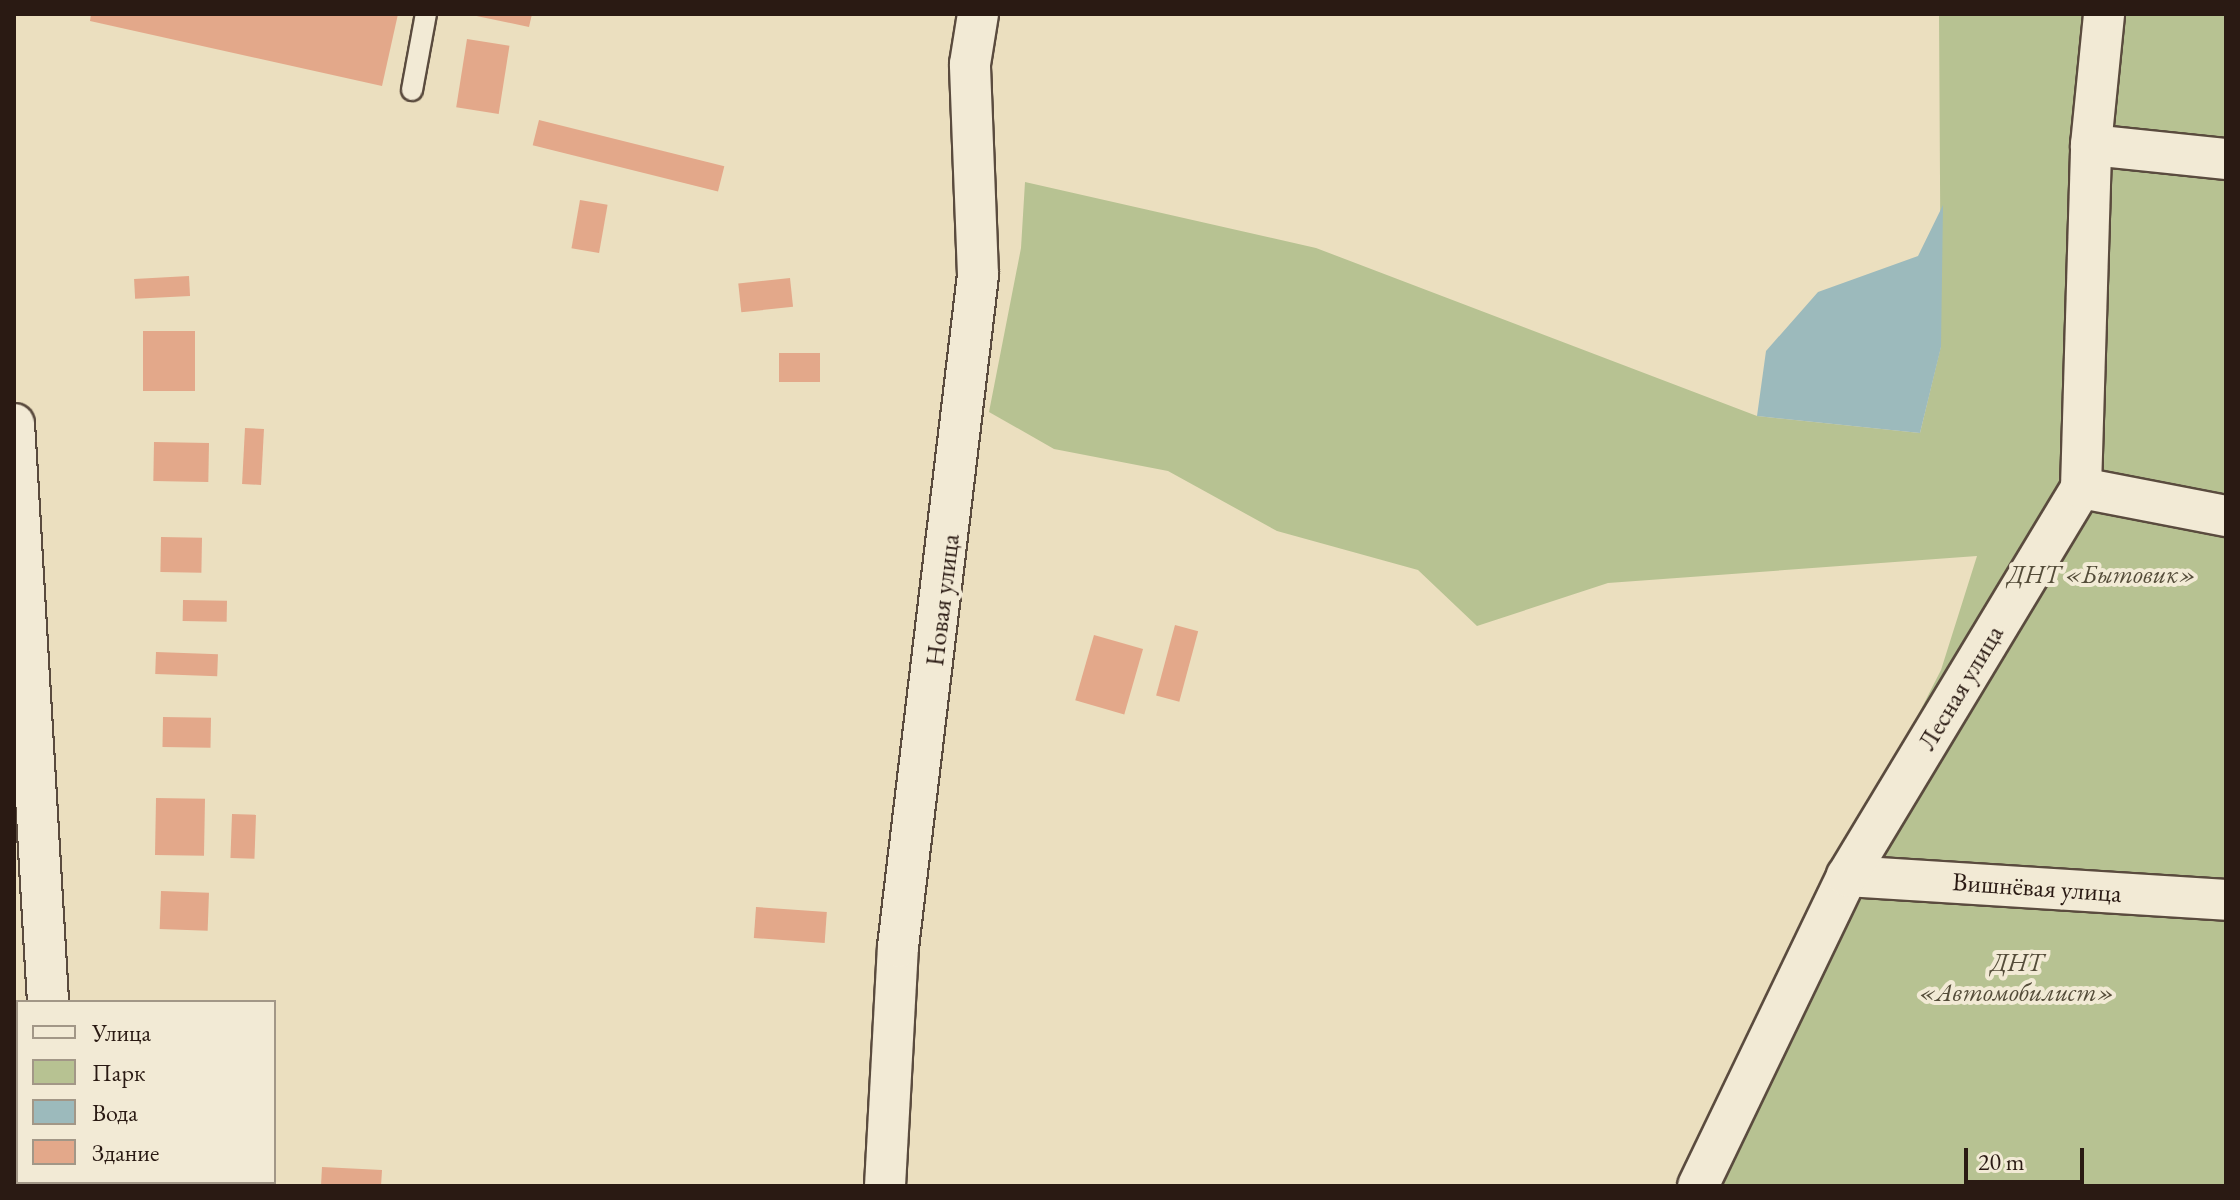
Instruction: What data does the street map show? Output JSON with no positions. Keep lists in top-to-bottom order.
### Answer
{
  "streets": {
    "street": ["Новая улица", "Лесная улица", "Вишнёвая улица"]
  },
  "crossings": [
    ["Лесная улица", "Вишнёвая улица"]
  ],
  "parks": ["ДНТ «Бытовик»", "ДНТ «Автомобилист»"],
  "legend": [
    "Улица",
    "Парк",
    "Вода",
    "Здание"
  ],
  "scale_bar": "20 m"
}
